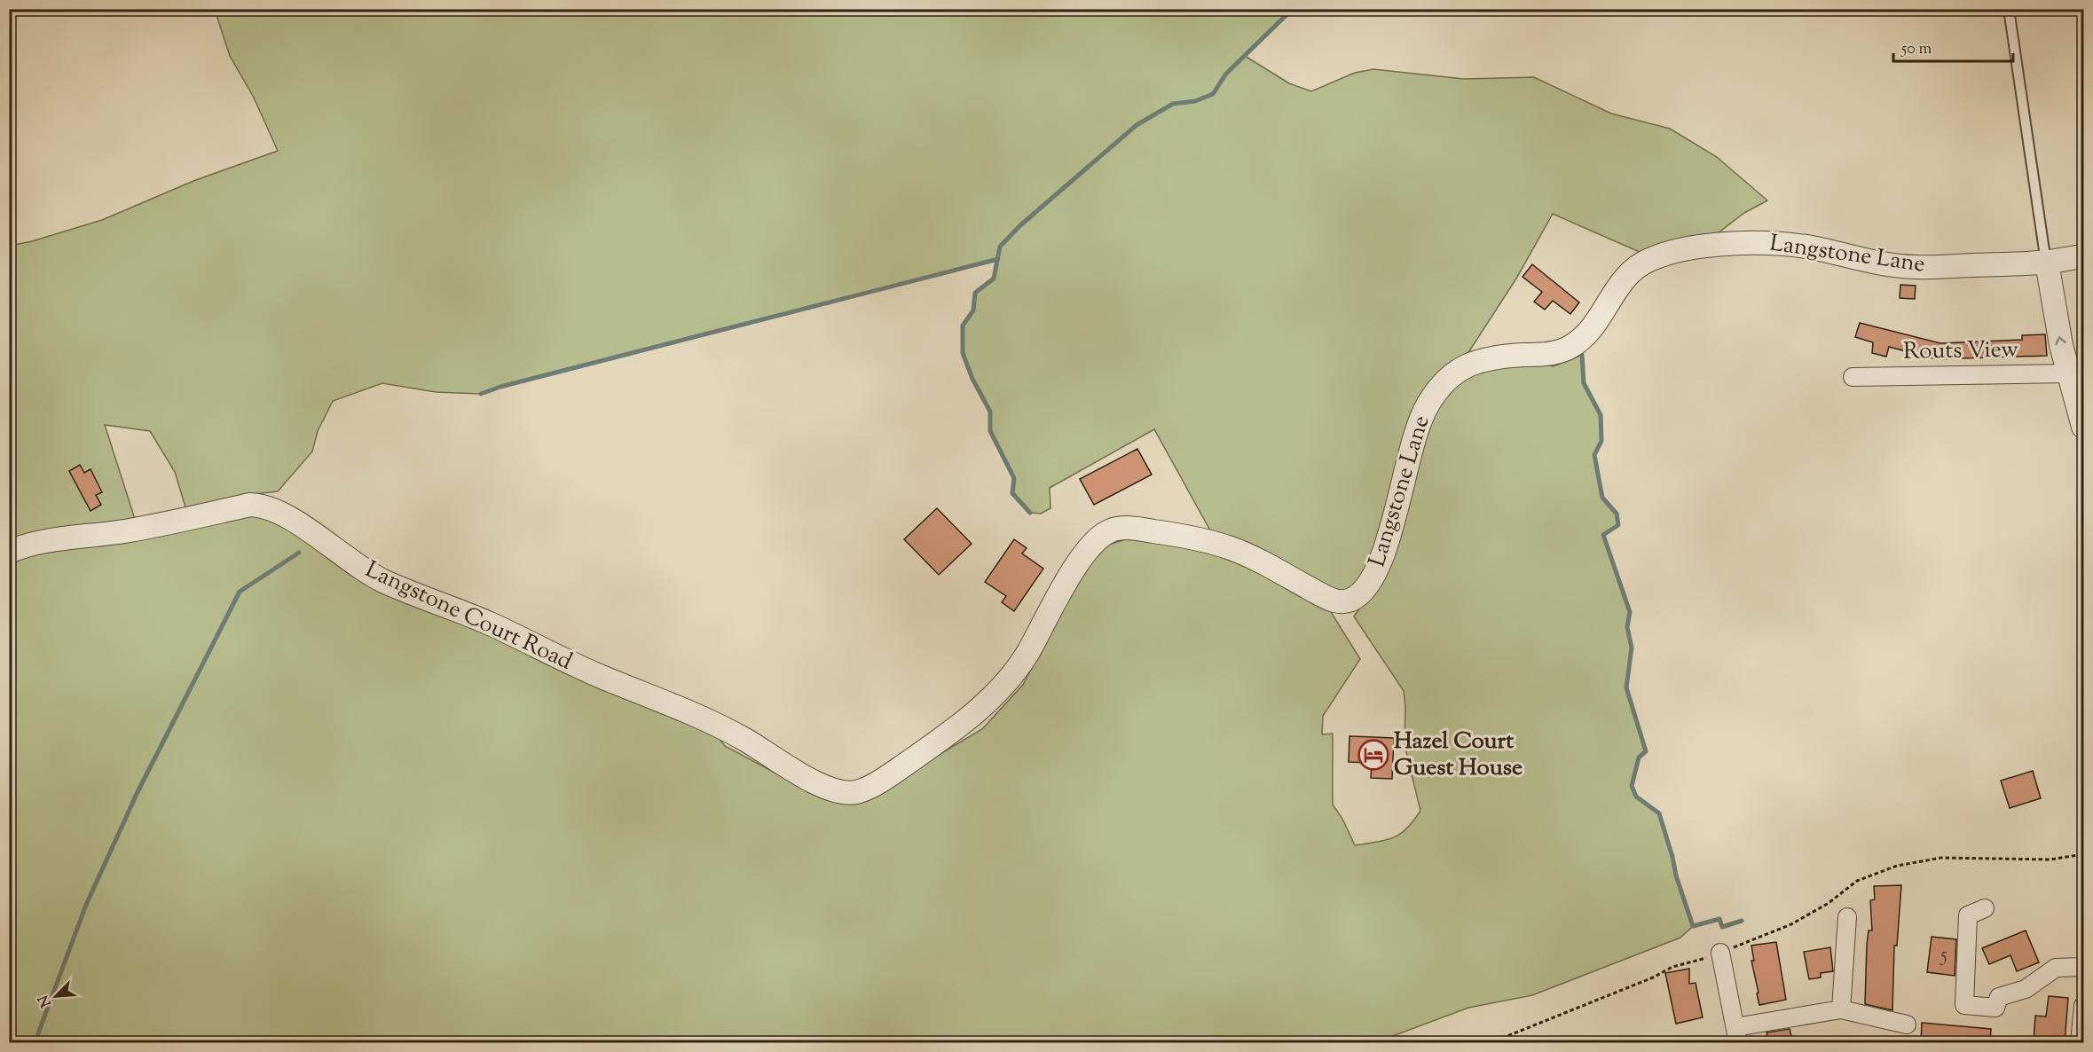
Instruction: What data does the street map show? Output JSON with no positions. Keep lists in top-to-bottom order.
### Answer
{
  "streets": {
    "street": ["Langstone Lane", "Routs View", "Langstone Court Road"]
  },
  "crossings": [
    ["Langstone Lane", "Langstone Court Road"]
  ],
  "places": {
    "hotel": ["Hazel Court Guest House"]
  },
  "house_numbers": ["5"],
  "scale_bar": "50 m",
  "north": "bottom left"
}
